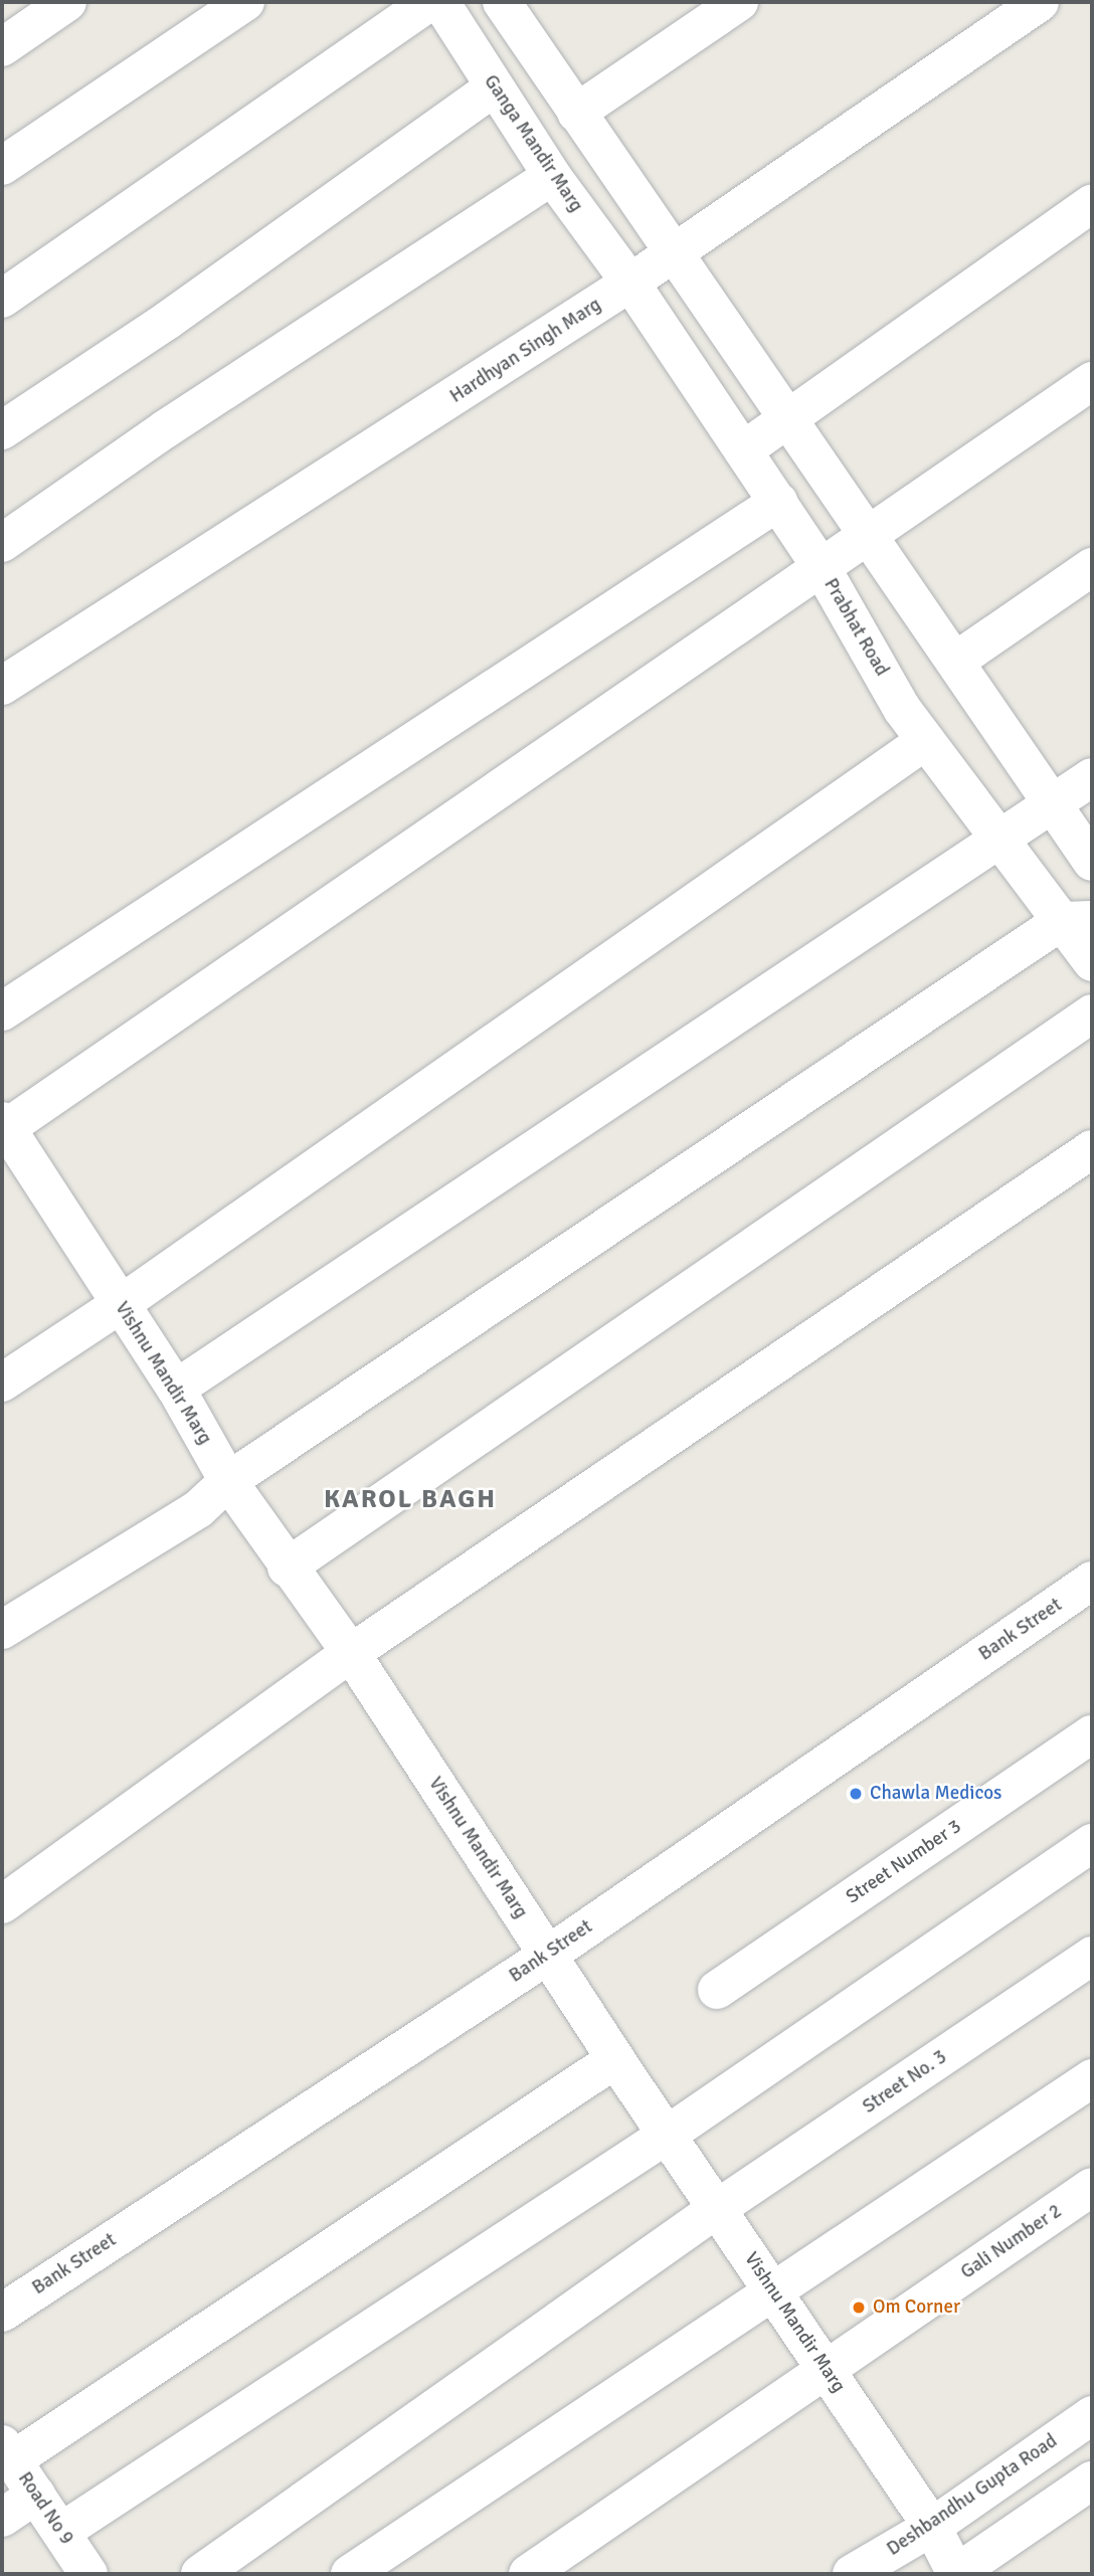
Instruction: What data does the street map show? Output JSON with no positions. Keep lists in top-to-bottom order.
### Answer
{
  "streets": {
    "street": [
      "Ganga Mandir Marg",
      "Hardhyan Singh Marg",
      "Prabhat Road",
      "Vishnu Mandir Marg",
      "Bank Street",
      "Street Number 3",
      "Street No. 3",
      "Gali Number 2",
      "Deshbandhu Gupta Road",
      "Road No 9"
    ]
  },
  "crossings": [
    ["Ganga Mandir Marg", "Hardhyan Singh Marg"],
    ["Ganga Mandir Marg", "Prabhat Road"],
    ["Hardhyan Singh Marg", "Prabhat Road"],
    ["Vishnu Mandir Marg", "Bank Street"],
    ["Vishnu Mandir Marg", "Street No. 3"],
    ["Vishnu Mandir Marg", "Gali Number 2"],
    ["Vishnu Mandir Marg", "Deshbandhu Gupta Road"]
  ],
  "districts": ["KAROL BAGH"],
  "places": ["Chawla Medicos", "Om Corner"]
}
